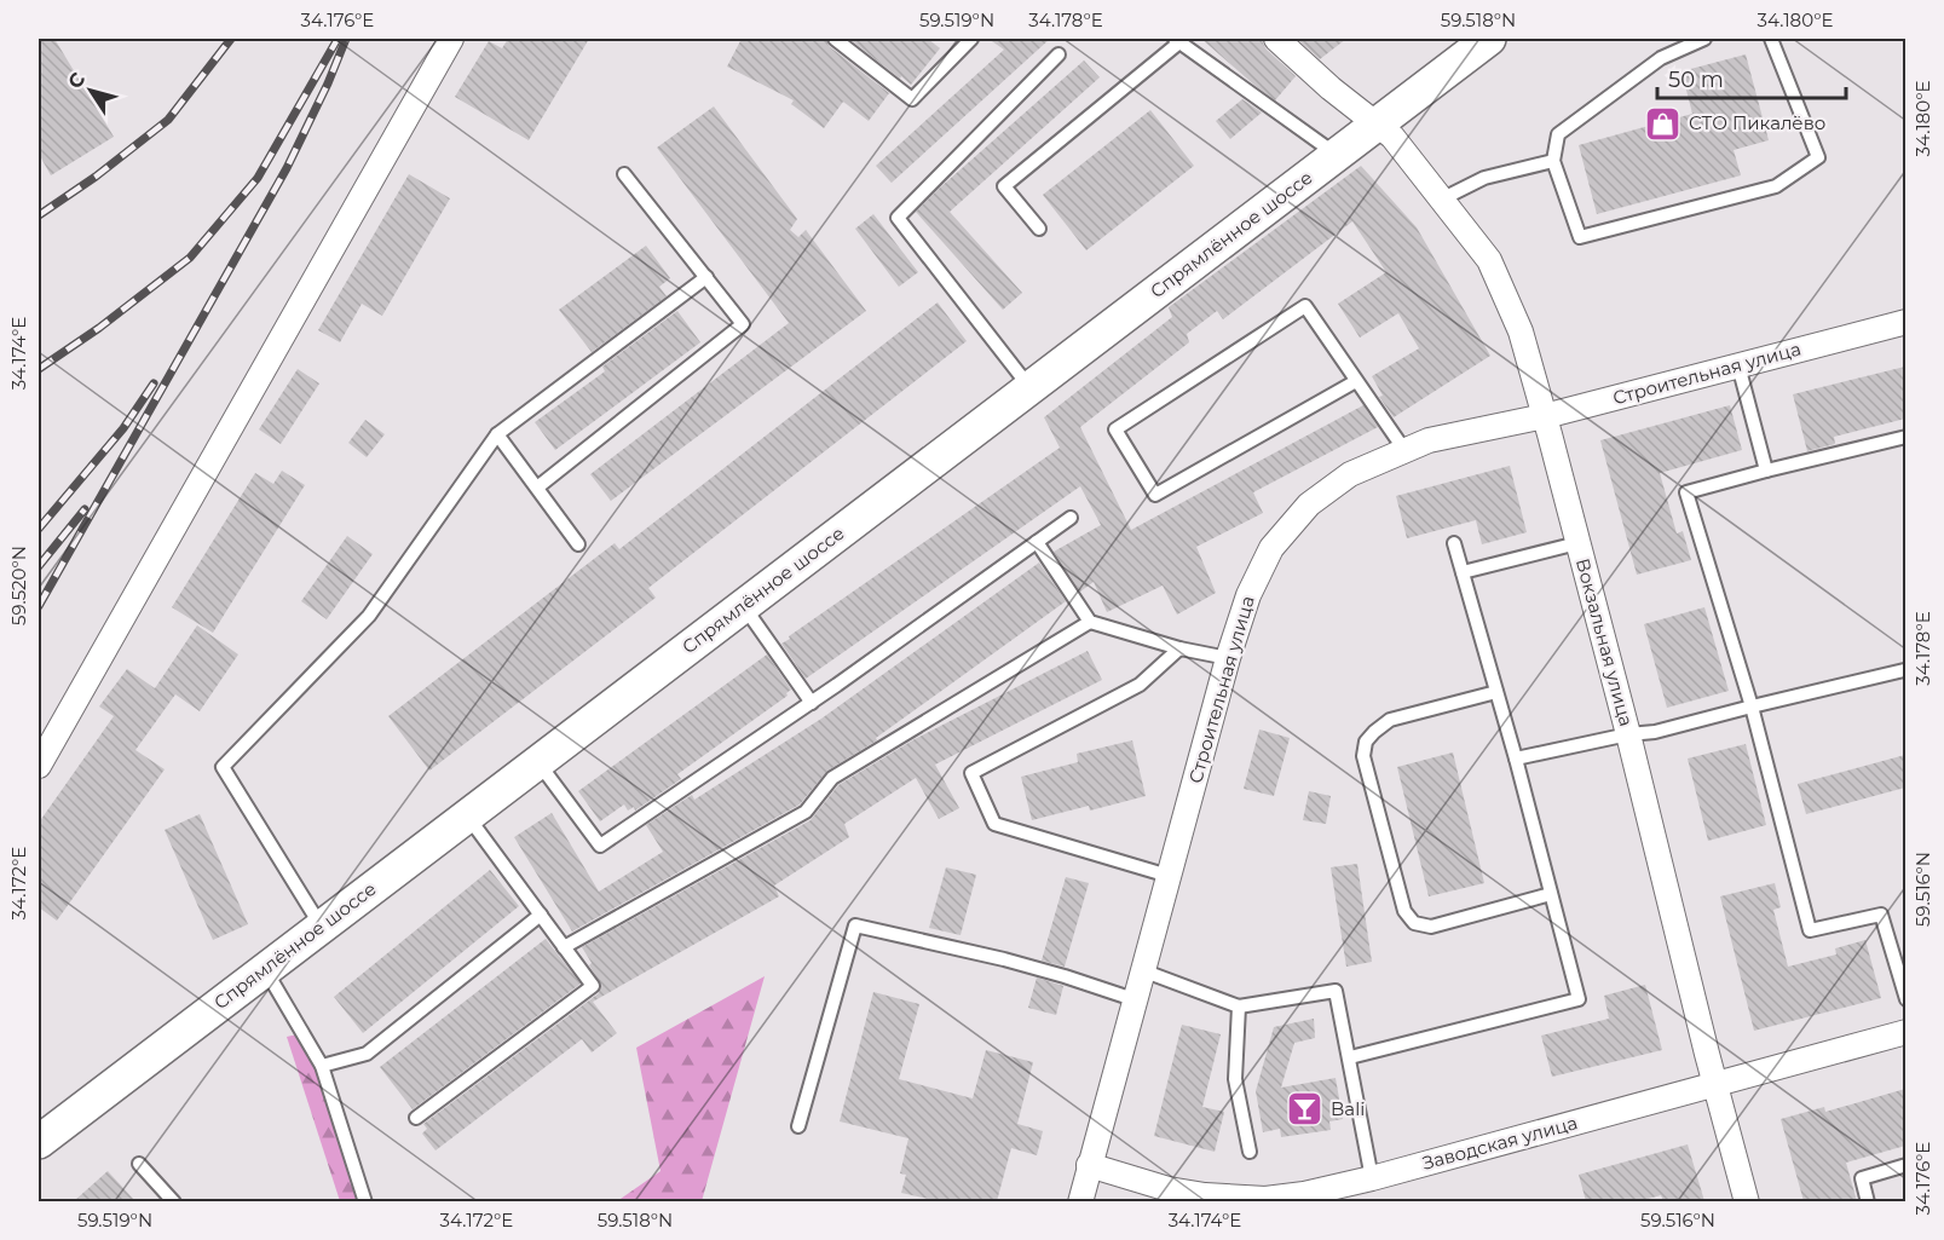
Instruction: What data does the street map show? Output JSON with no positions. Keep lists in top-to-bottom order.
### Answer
{
  "streets": {
    "main road": ["Спрямлённое шоссе"],
    "street": ["Строительная улица", "Вокзальная улица", "Заводская улица"]
  },
  "crossings": [
    ["Спрямлённое шоссе", "Вокзальная улица"],
    ["Строительная улица", "Вокзальная улица"],
    ["Строительная улица", "Заводская улица"],
    ["Вокзальная улица", "Заводская улица"]
  ],
  "places": {
    "shop": ["СТО Пикалёво"],
    "bar": ["Bali"]
  },
  "scale_bar": "50 m",
  "north": "top left",
  "coordinates": [
    "34.176°E",
    "59.519°N",
    "34.178°E",
    "59.518°N",
    "34.180°E",
    "34.174°E",
    "59.520°N",
    "34.172°E",
    "59.516°N"
  ]
}
